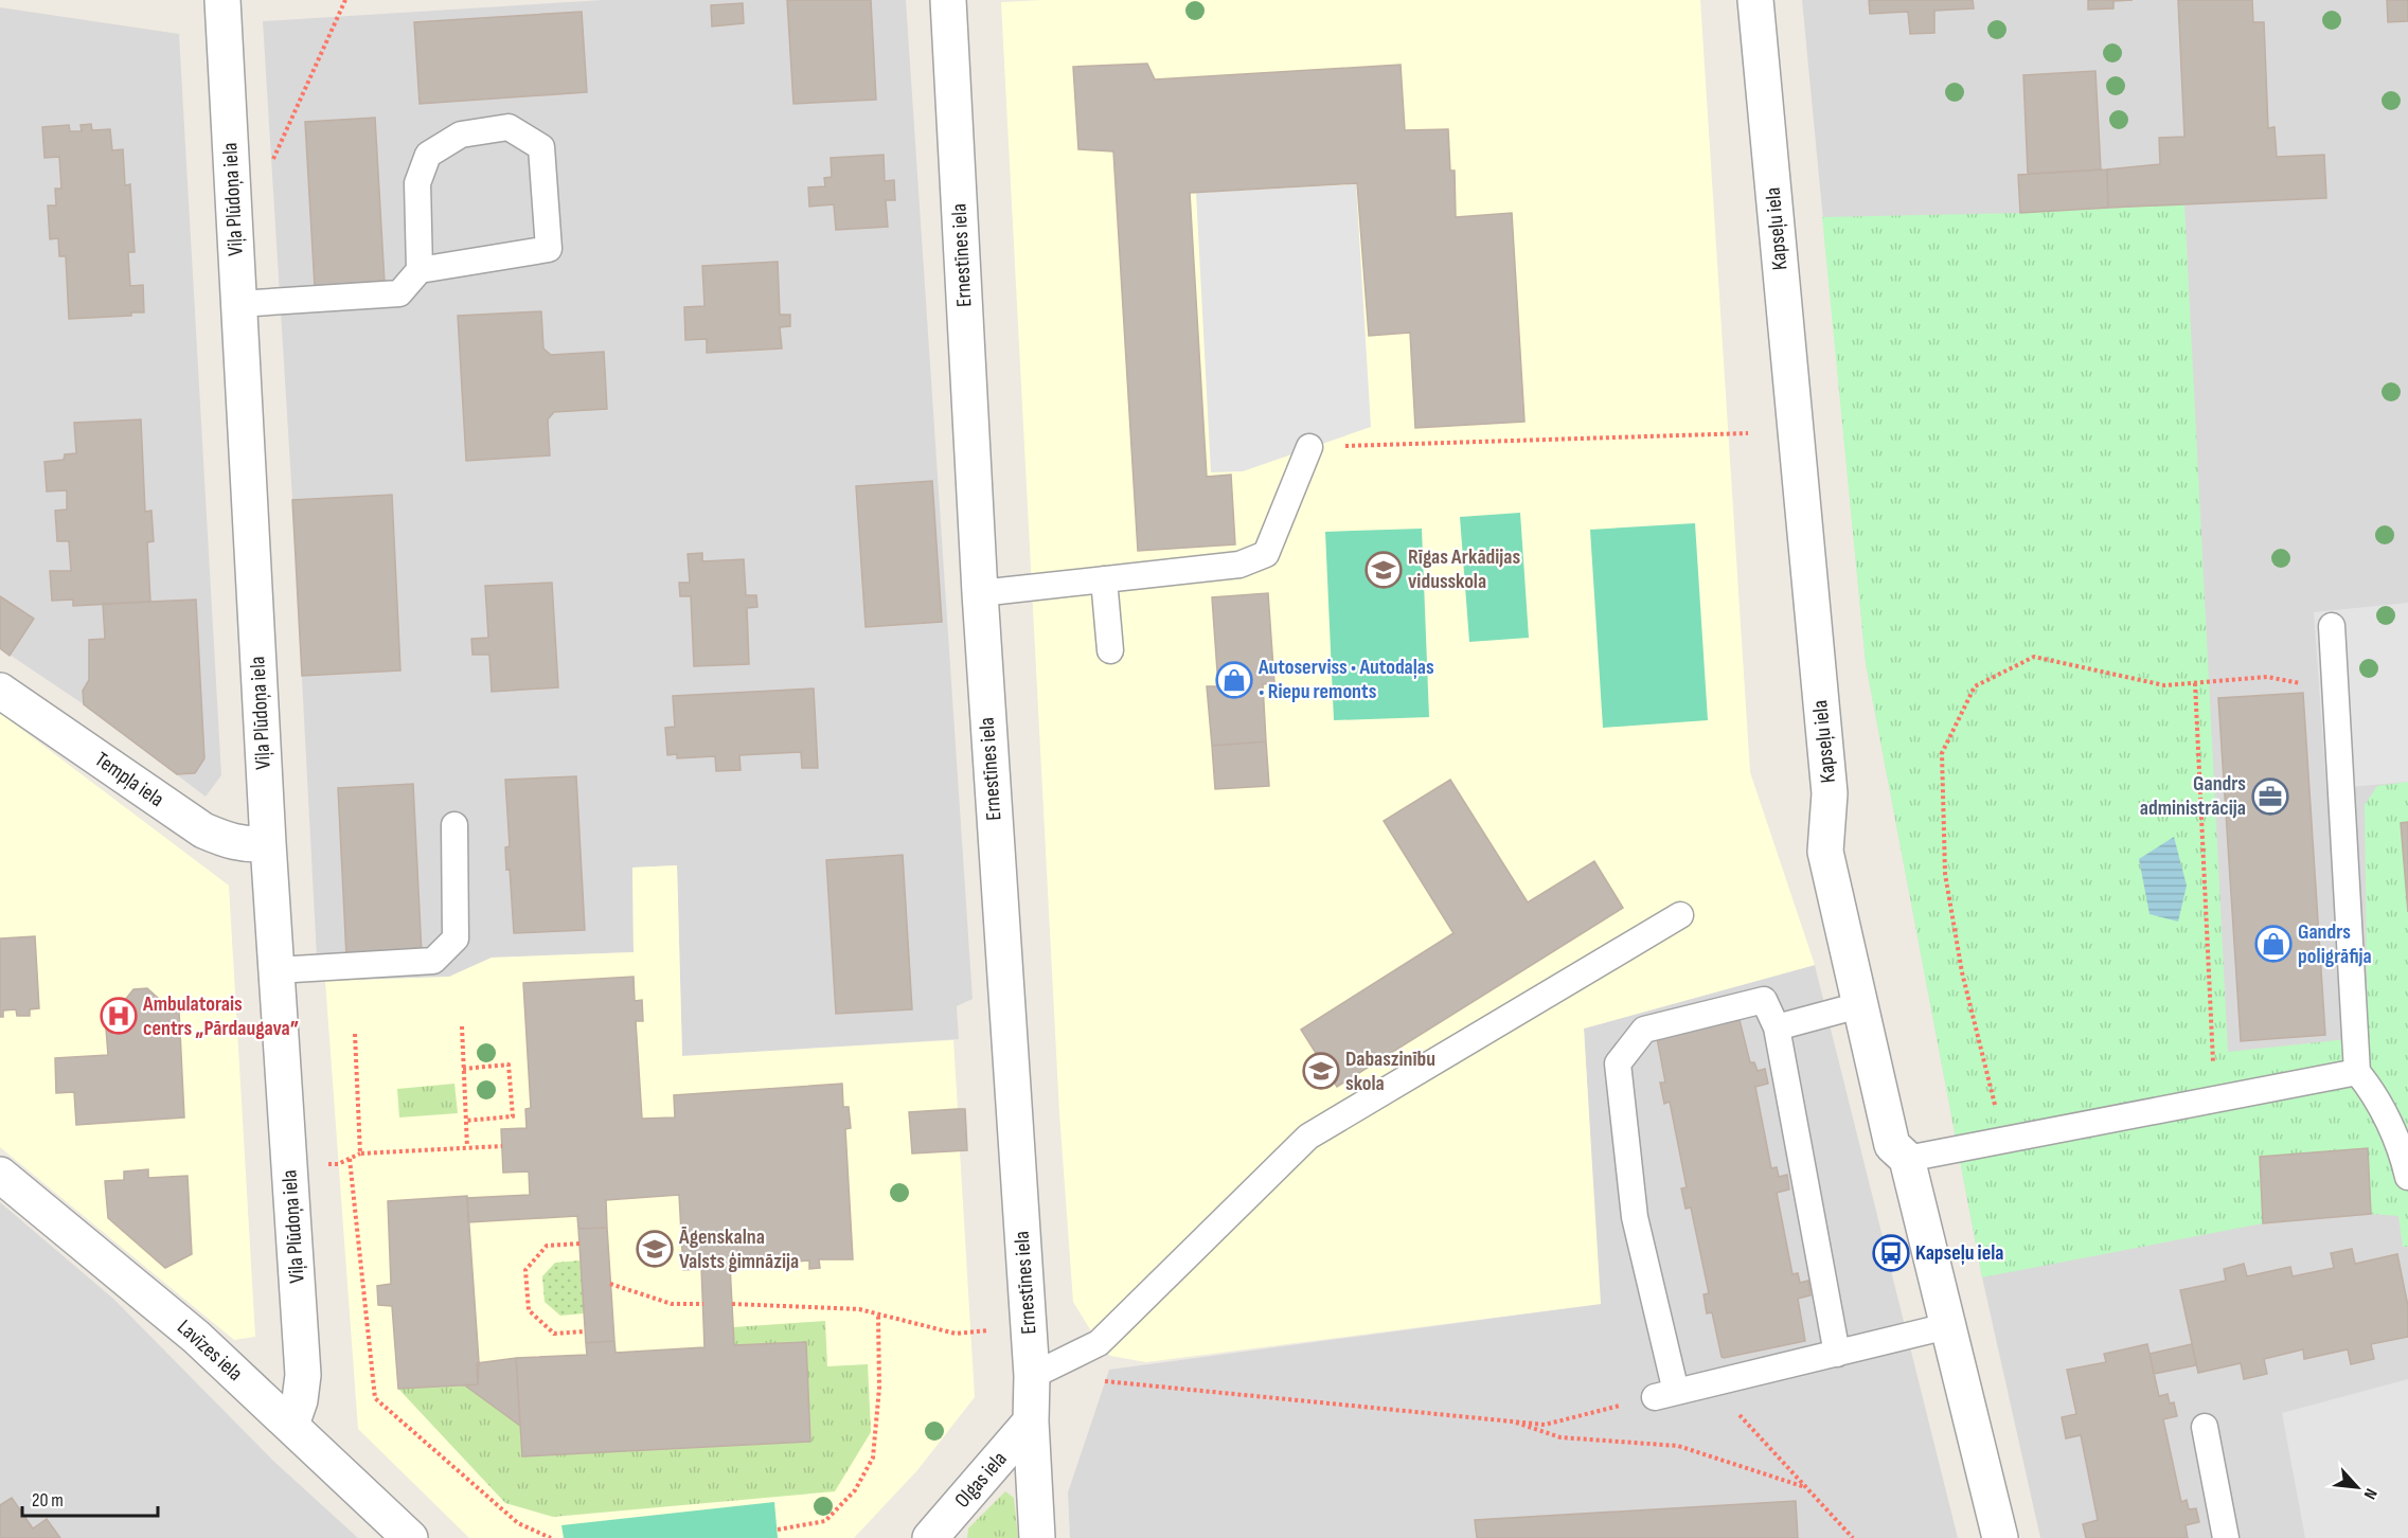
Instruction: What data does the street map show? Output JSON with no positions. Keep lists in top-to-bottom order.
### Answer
{
  "streets": {
    "street": [
      "Viļa Plūdoņa iela",
      "Kapseļu iela",
      "Ernestīnes iela",
      "Tempļa iela",
      "Lavīzes iela",
      "Olgas iela"
    ]
  },
  "crossings": [
    ["Viļa Plūdoņa iela", "Tempļa iela"],
    ["Viļa Plūdoņa iela", "Lavīzes iela"],
    ["Ernestīnes iela", "Olgas iela"]
  ],
  "places": {
    "school or university": ["Rīgas Arkādijas vidusskola", "Dabaszinību skola", "Āgenskalna Valsts ģimnāzija"],
    "shop": ["Autoserviss • Autodaļas • Riepu remonts", "Gandrs poligrāfija"],
    "office": ["Gandrs administrācija"],
    "hospital": ["Ambulatorais centrs „Pārdaugava”"],
    "bus stop": ["Kapseļu iela"]
  },
  "scale_bar": "20 m",
  "north": "bottom right"
}
